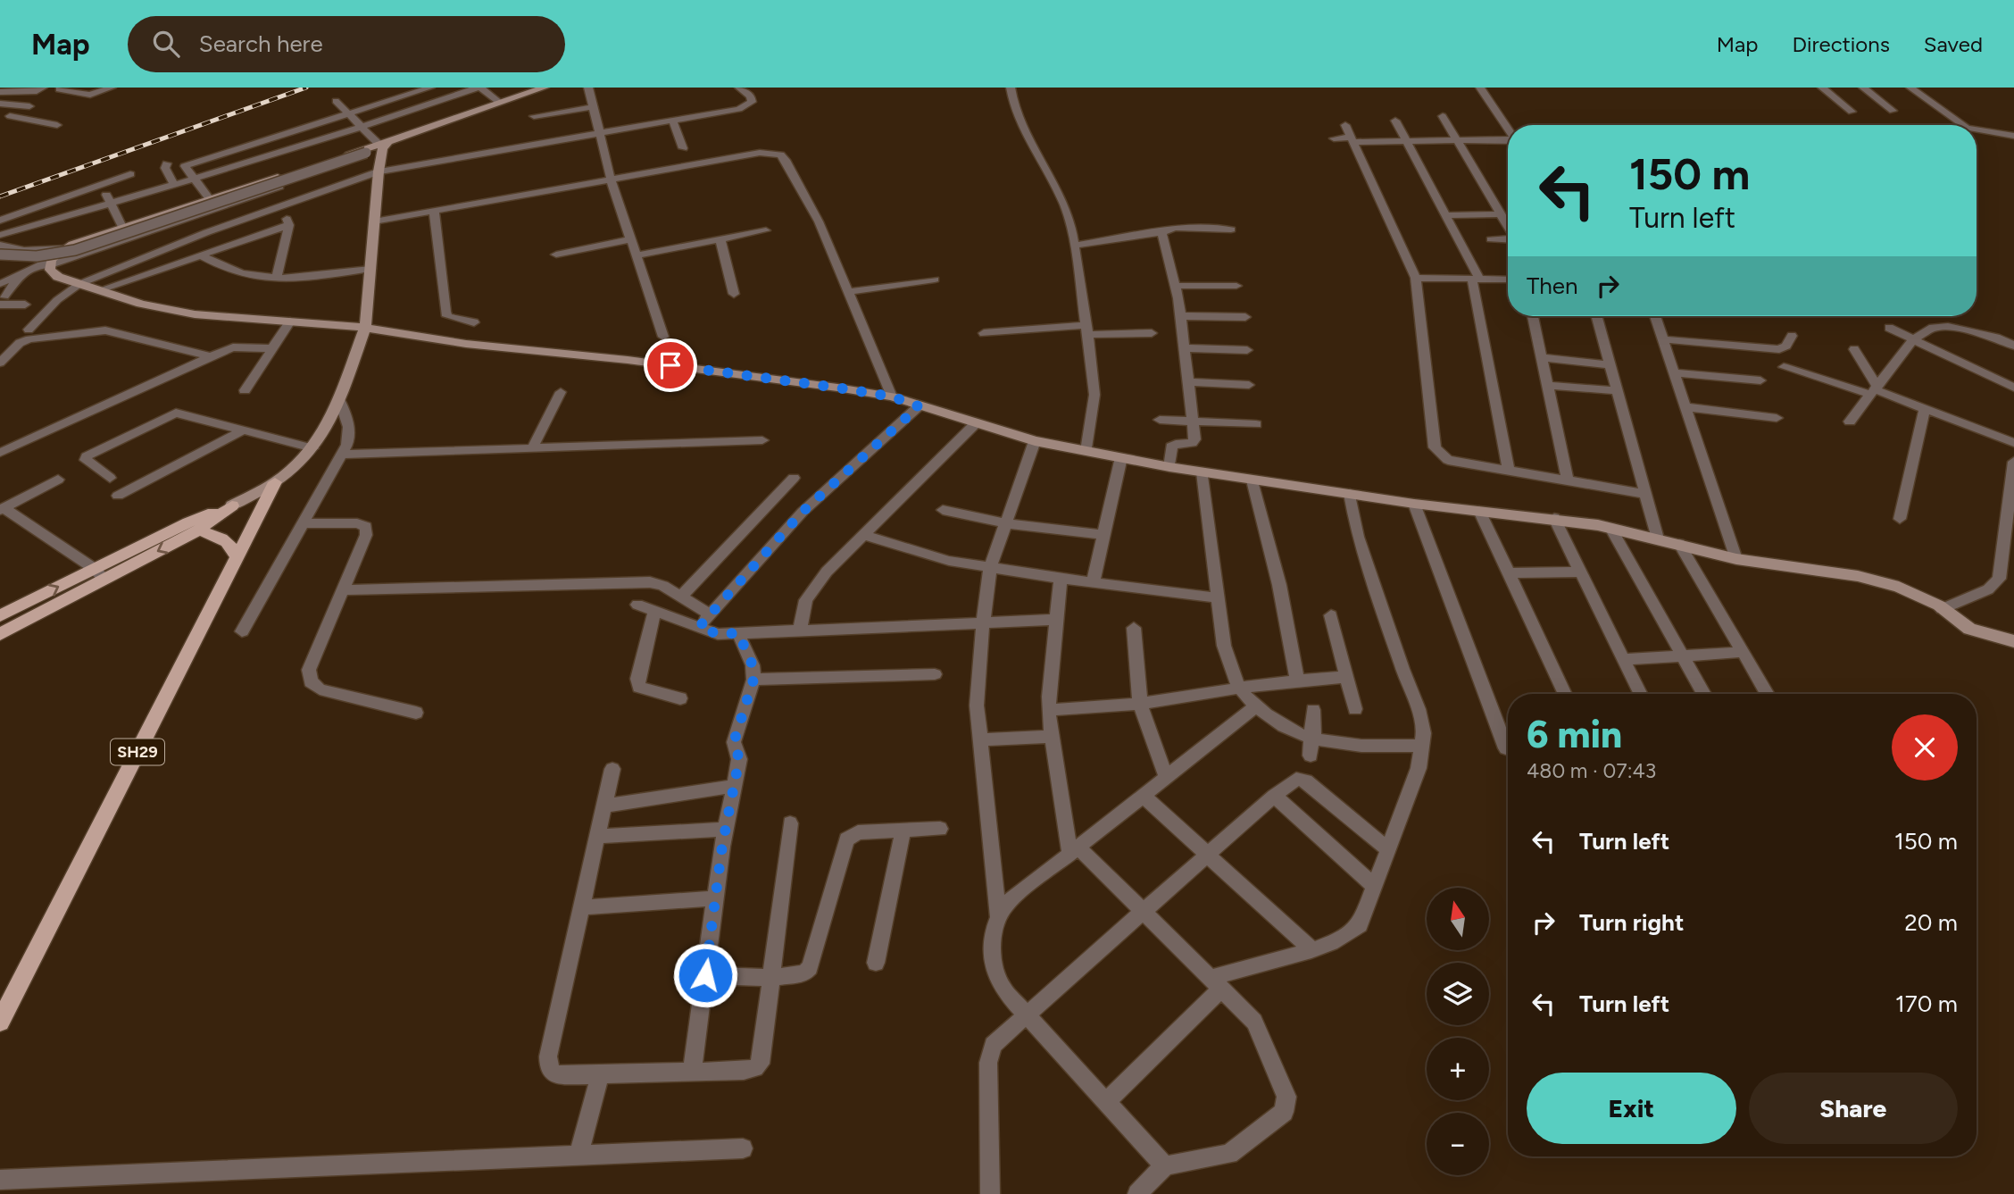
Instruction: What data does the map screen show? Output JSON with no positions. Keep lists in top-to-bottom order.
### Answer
{
  "streets": {
    "main road": ["SH29"]
  },
  "north": "top",
  "page": {
    "header": "Map",
    "search": "Search here",
    "nav": ["Map", "Directions", "Saved"],
    "turn": ["150 m", "Turn left"],
    "then": "Then",
    "heading": ["6 min", "480 m · 07:43"],
    "list": [
      {
        "name": "Turn left",
        "value": "150 m"
      },
      {
        "name": "Turn right",
        "value": "20 m"
      },
      {
        "name": "Turn left",
        "value": "170 m"
      }
    ],
    "map_buttons": ["+", "−"],
    "buttons": ["Exit", "Share"]
  }
}
